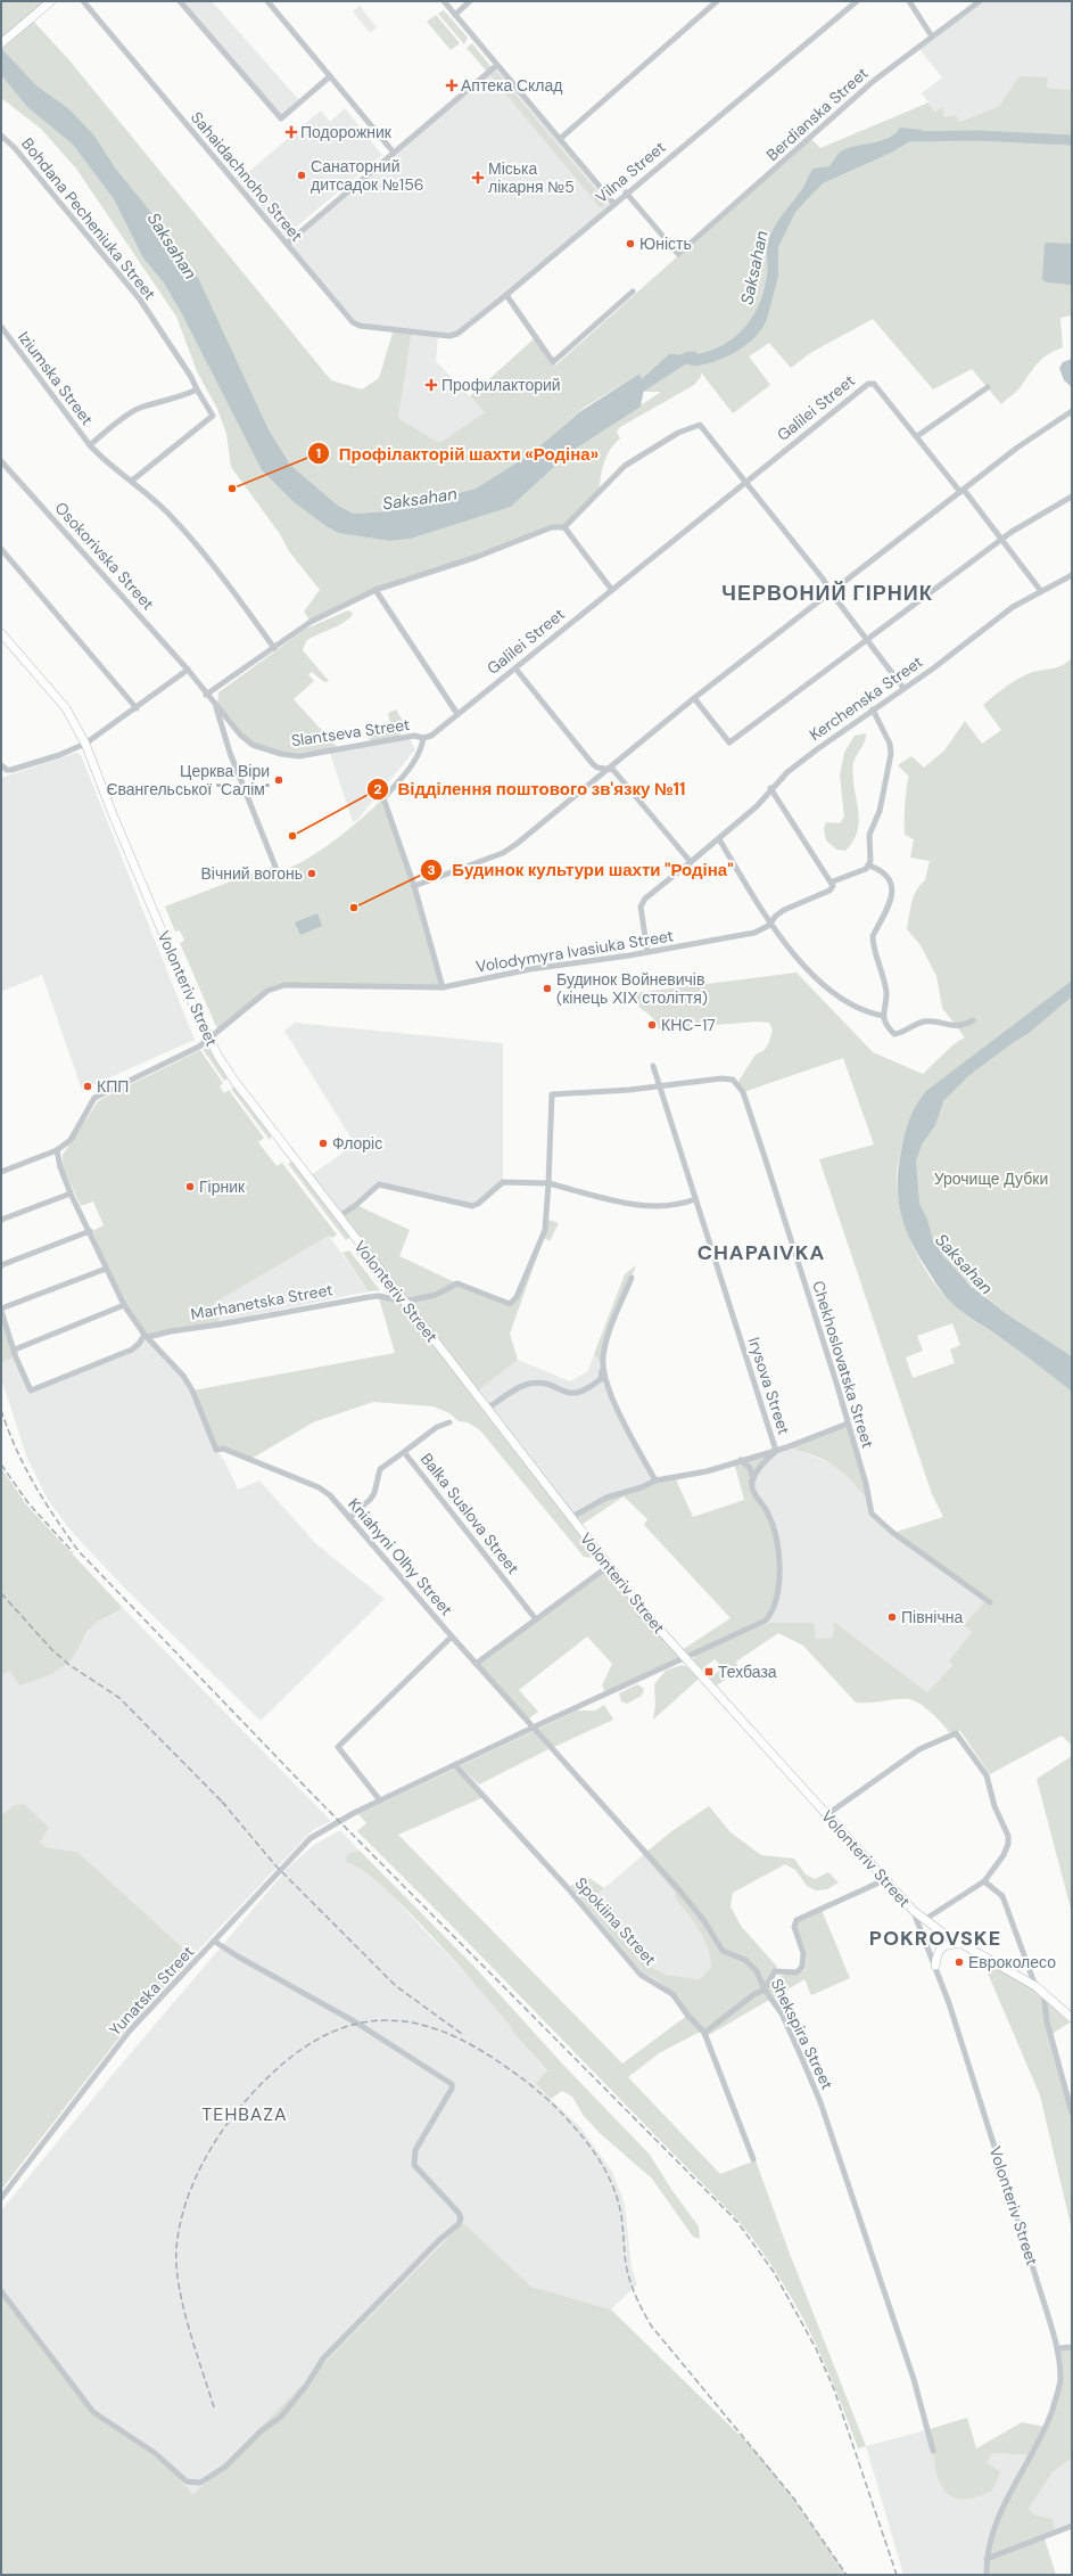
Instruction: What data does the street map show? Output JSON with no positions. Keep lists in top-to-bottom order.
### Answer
{
  "streets": {
    "street": [
      "Berdianska Street",
      "Vilna Street",
      "Sahaidachnoho Street",
      "Bohdana Pecheniuka Street",
      "Iziumska Street",
      "Galilei Street",
      "Osokorivska Street",
      "Kerchenska Street",
      "Slantseva Street",
      "Volodymyra Ivasiuka Street",
      "Volonteriv Street",
      "Marhanetska Street",
      "Chekhoslovatska Street",
      "Irysova Street",
      "Balka Suslova Street",
      "Kniahyni Olhy Street",
      "Spokiina Street",
      "Yunatska Street",
      "Shekspira Street"
    ]
  },
  "crossings": [
    ["Berdianska Street", "Vilna Street"],
    ["Vilna Street", "Sahaidachnoho Street"],
    ["Galilei Street", "Slantseva Street"],
    ["Osokorivska Street", "Slantseva Street"],
    ["Kerchenska Street", "Volodymyra Ivasiuka Street"],
    ["Volodymyra Ivasiuka Street", "Volonteriv Street"],
    ["Volonteriv Street", "Marhanetska Street"],
    ["Volonteriv Street", "Yunatska Street"],
    ["Marhanetska Street", "Kniahyni Olhy Street"],
    ["Chekhoslovatska Street", "Irysova Street"],
    ["Balka Suslova Street", "Kniahyni Olhy Street"],
    ["Kniahyni Olhy Street", "Yunatska Street"],
    ["Kniahyni Olhy Street", "Shekspira Street"],
    ["Spokiina Street", "Yunatska Street"],
    ["Yunatska Street", "Shekspira Street"]
  ],
  "districts": [
    "ЧЕРВОНИЙ ГІРНИК",
    "CHAPAIVKA",
    "POKROVSKE",
    "TEHBAZA"
  ],
  "water": ["Saksahan"],
  "parks": ["Урочище Дубки"],
  "places": {
    "health": [
      "Аптека Склад",
      "Подорожник",
      "Міська лікарня №5",
      "Профилакторий"
    ],
    "other": [
      "Санаторний дитсадок №156",
      "Юність",
      "Профілакторій шахти «Родіна»",
      "Церква Віри Євангельської \"Салім\"",
      "Відділення поштового зв'язку №11",
      "Вічний вогонь",
      "Будинок культури шахти \"Родіна\"",
      "Будинок Войневичів (кінець ХІХ століття)",
      "КНС-17",
      "КПП",
      "Флоріс",
      "Гірник",
      "Північна",
      "Евроколесо"
    ],
    "transit": ["Техбаза"]
  }
}
